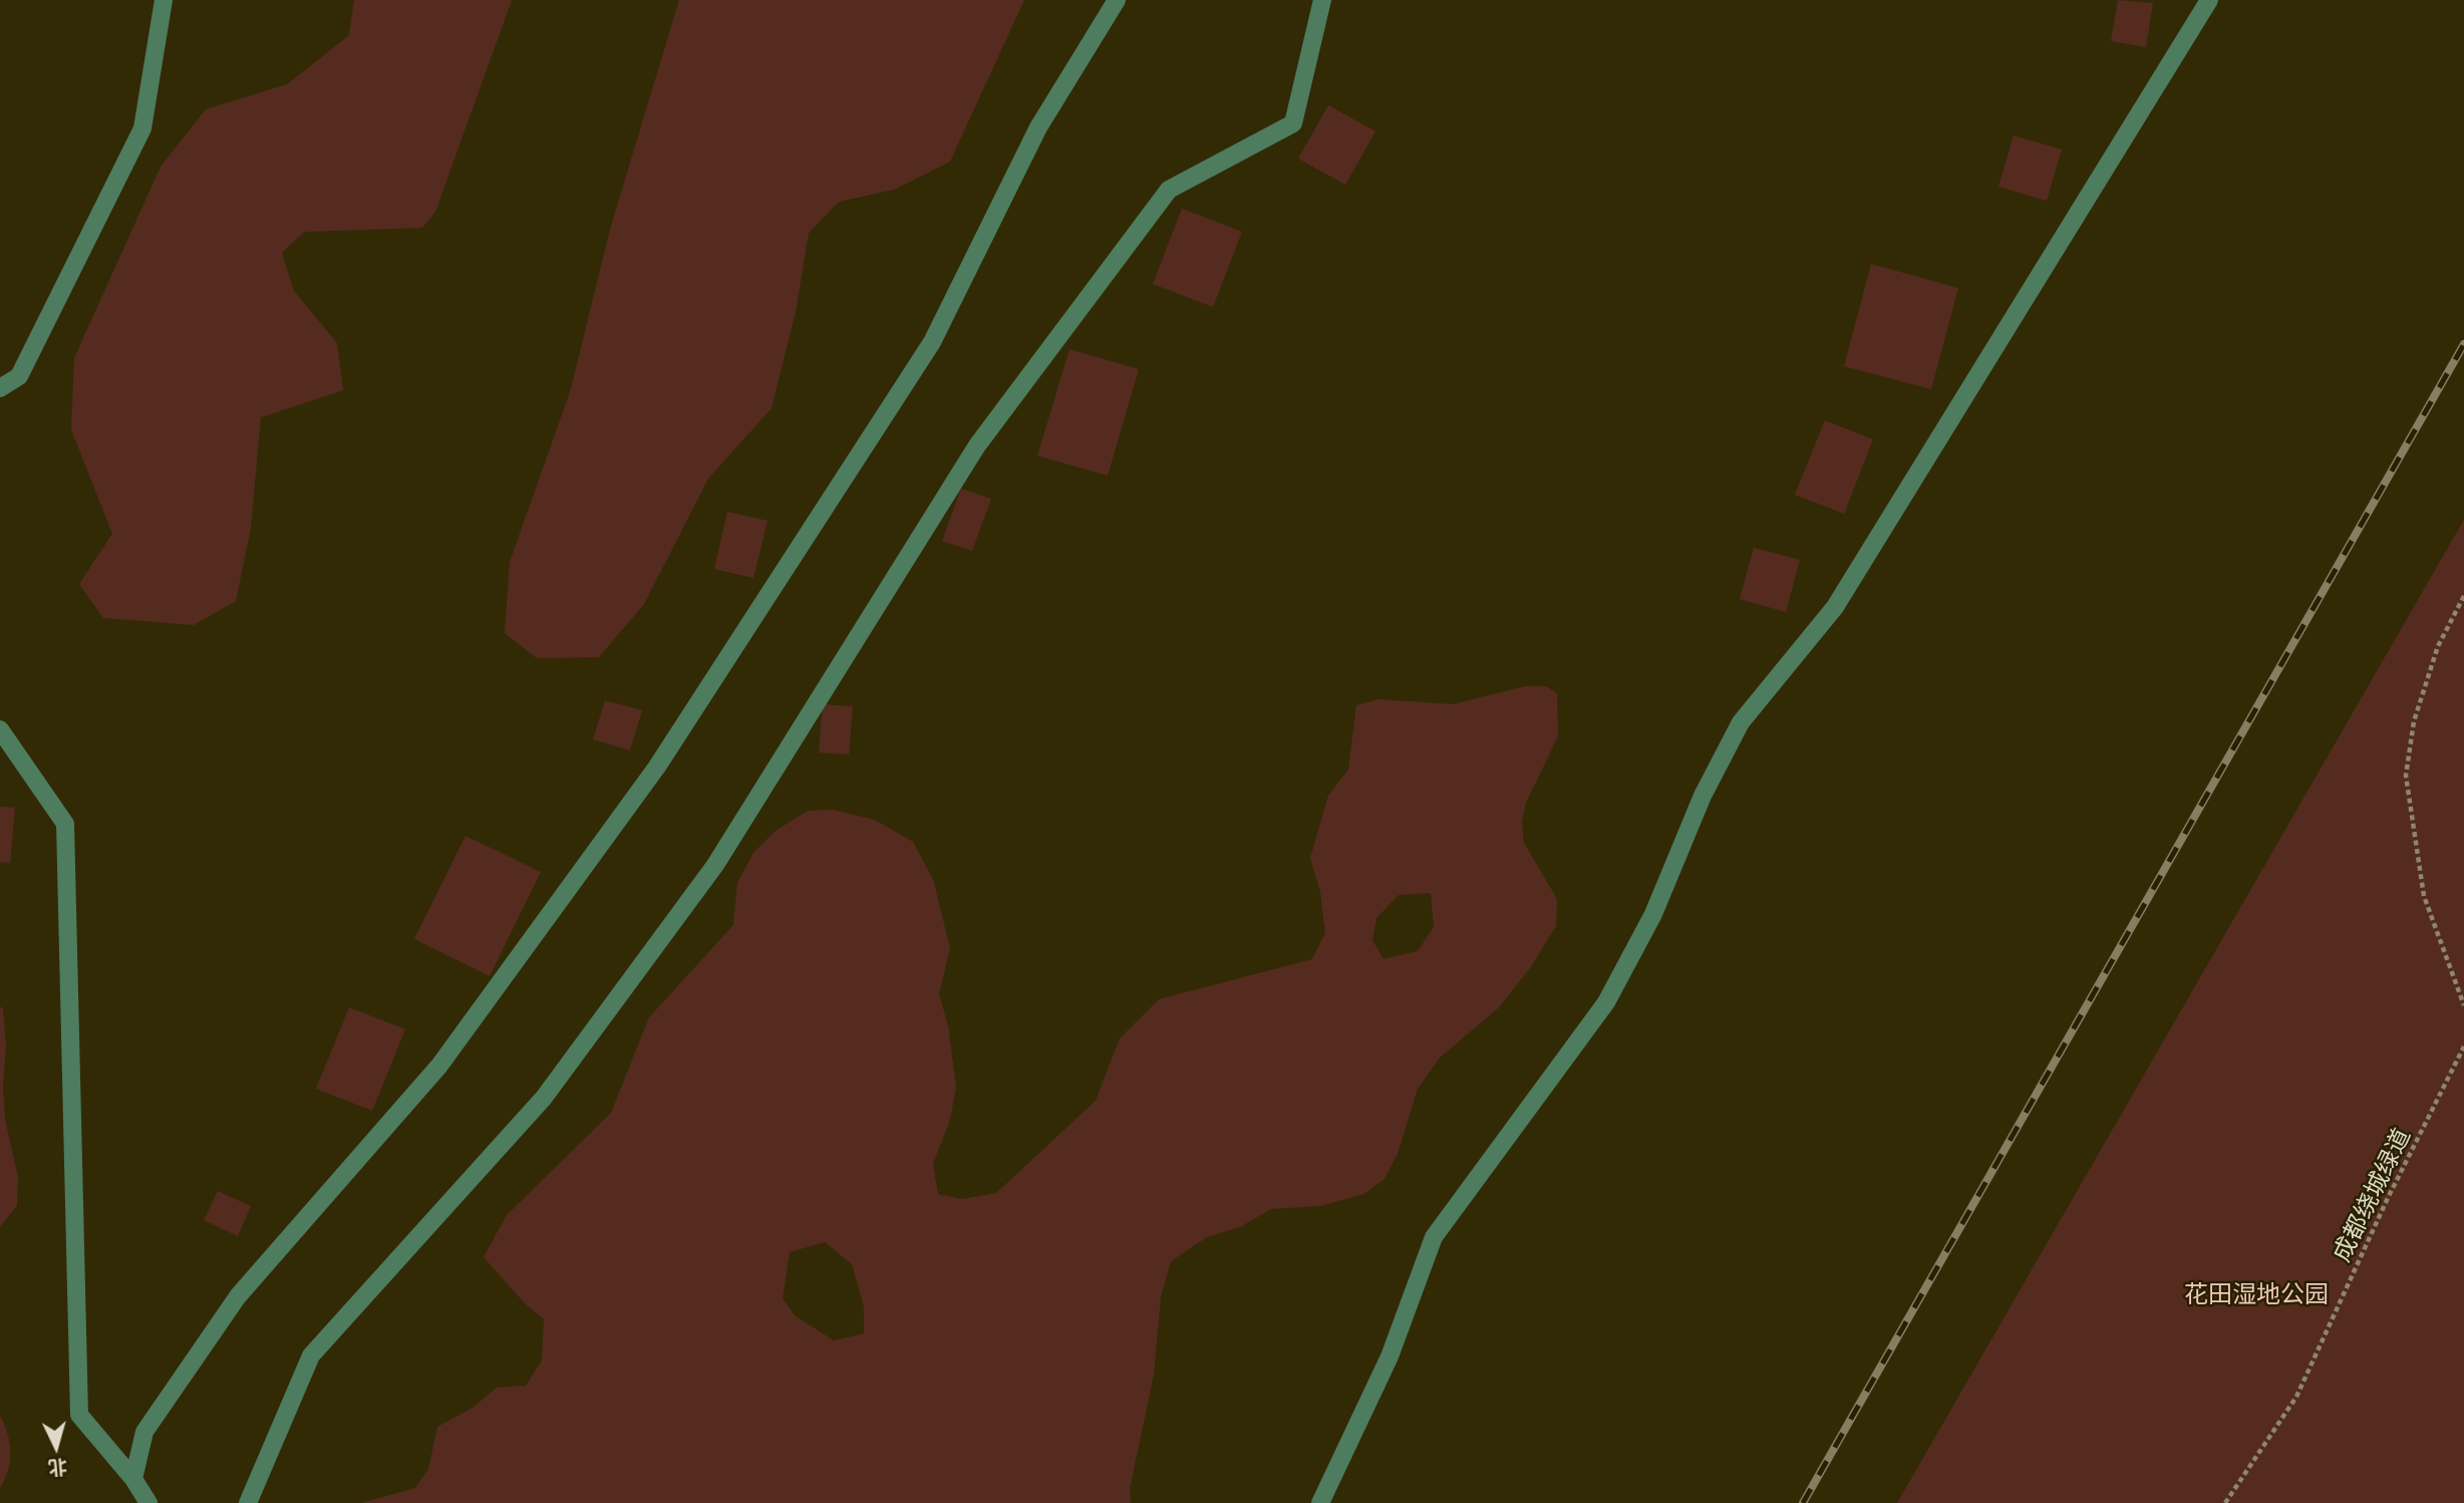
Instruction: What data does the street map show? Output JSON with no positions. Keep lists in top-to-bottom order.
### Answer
{
  "streets": {
    "path": ["成都绕城绿道"]
  },
  "parks": ["花田湿地公园"],
  "north": "bottom"
}
